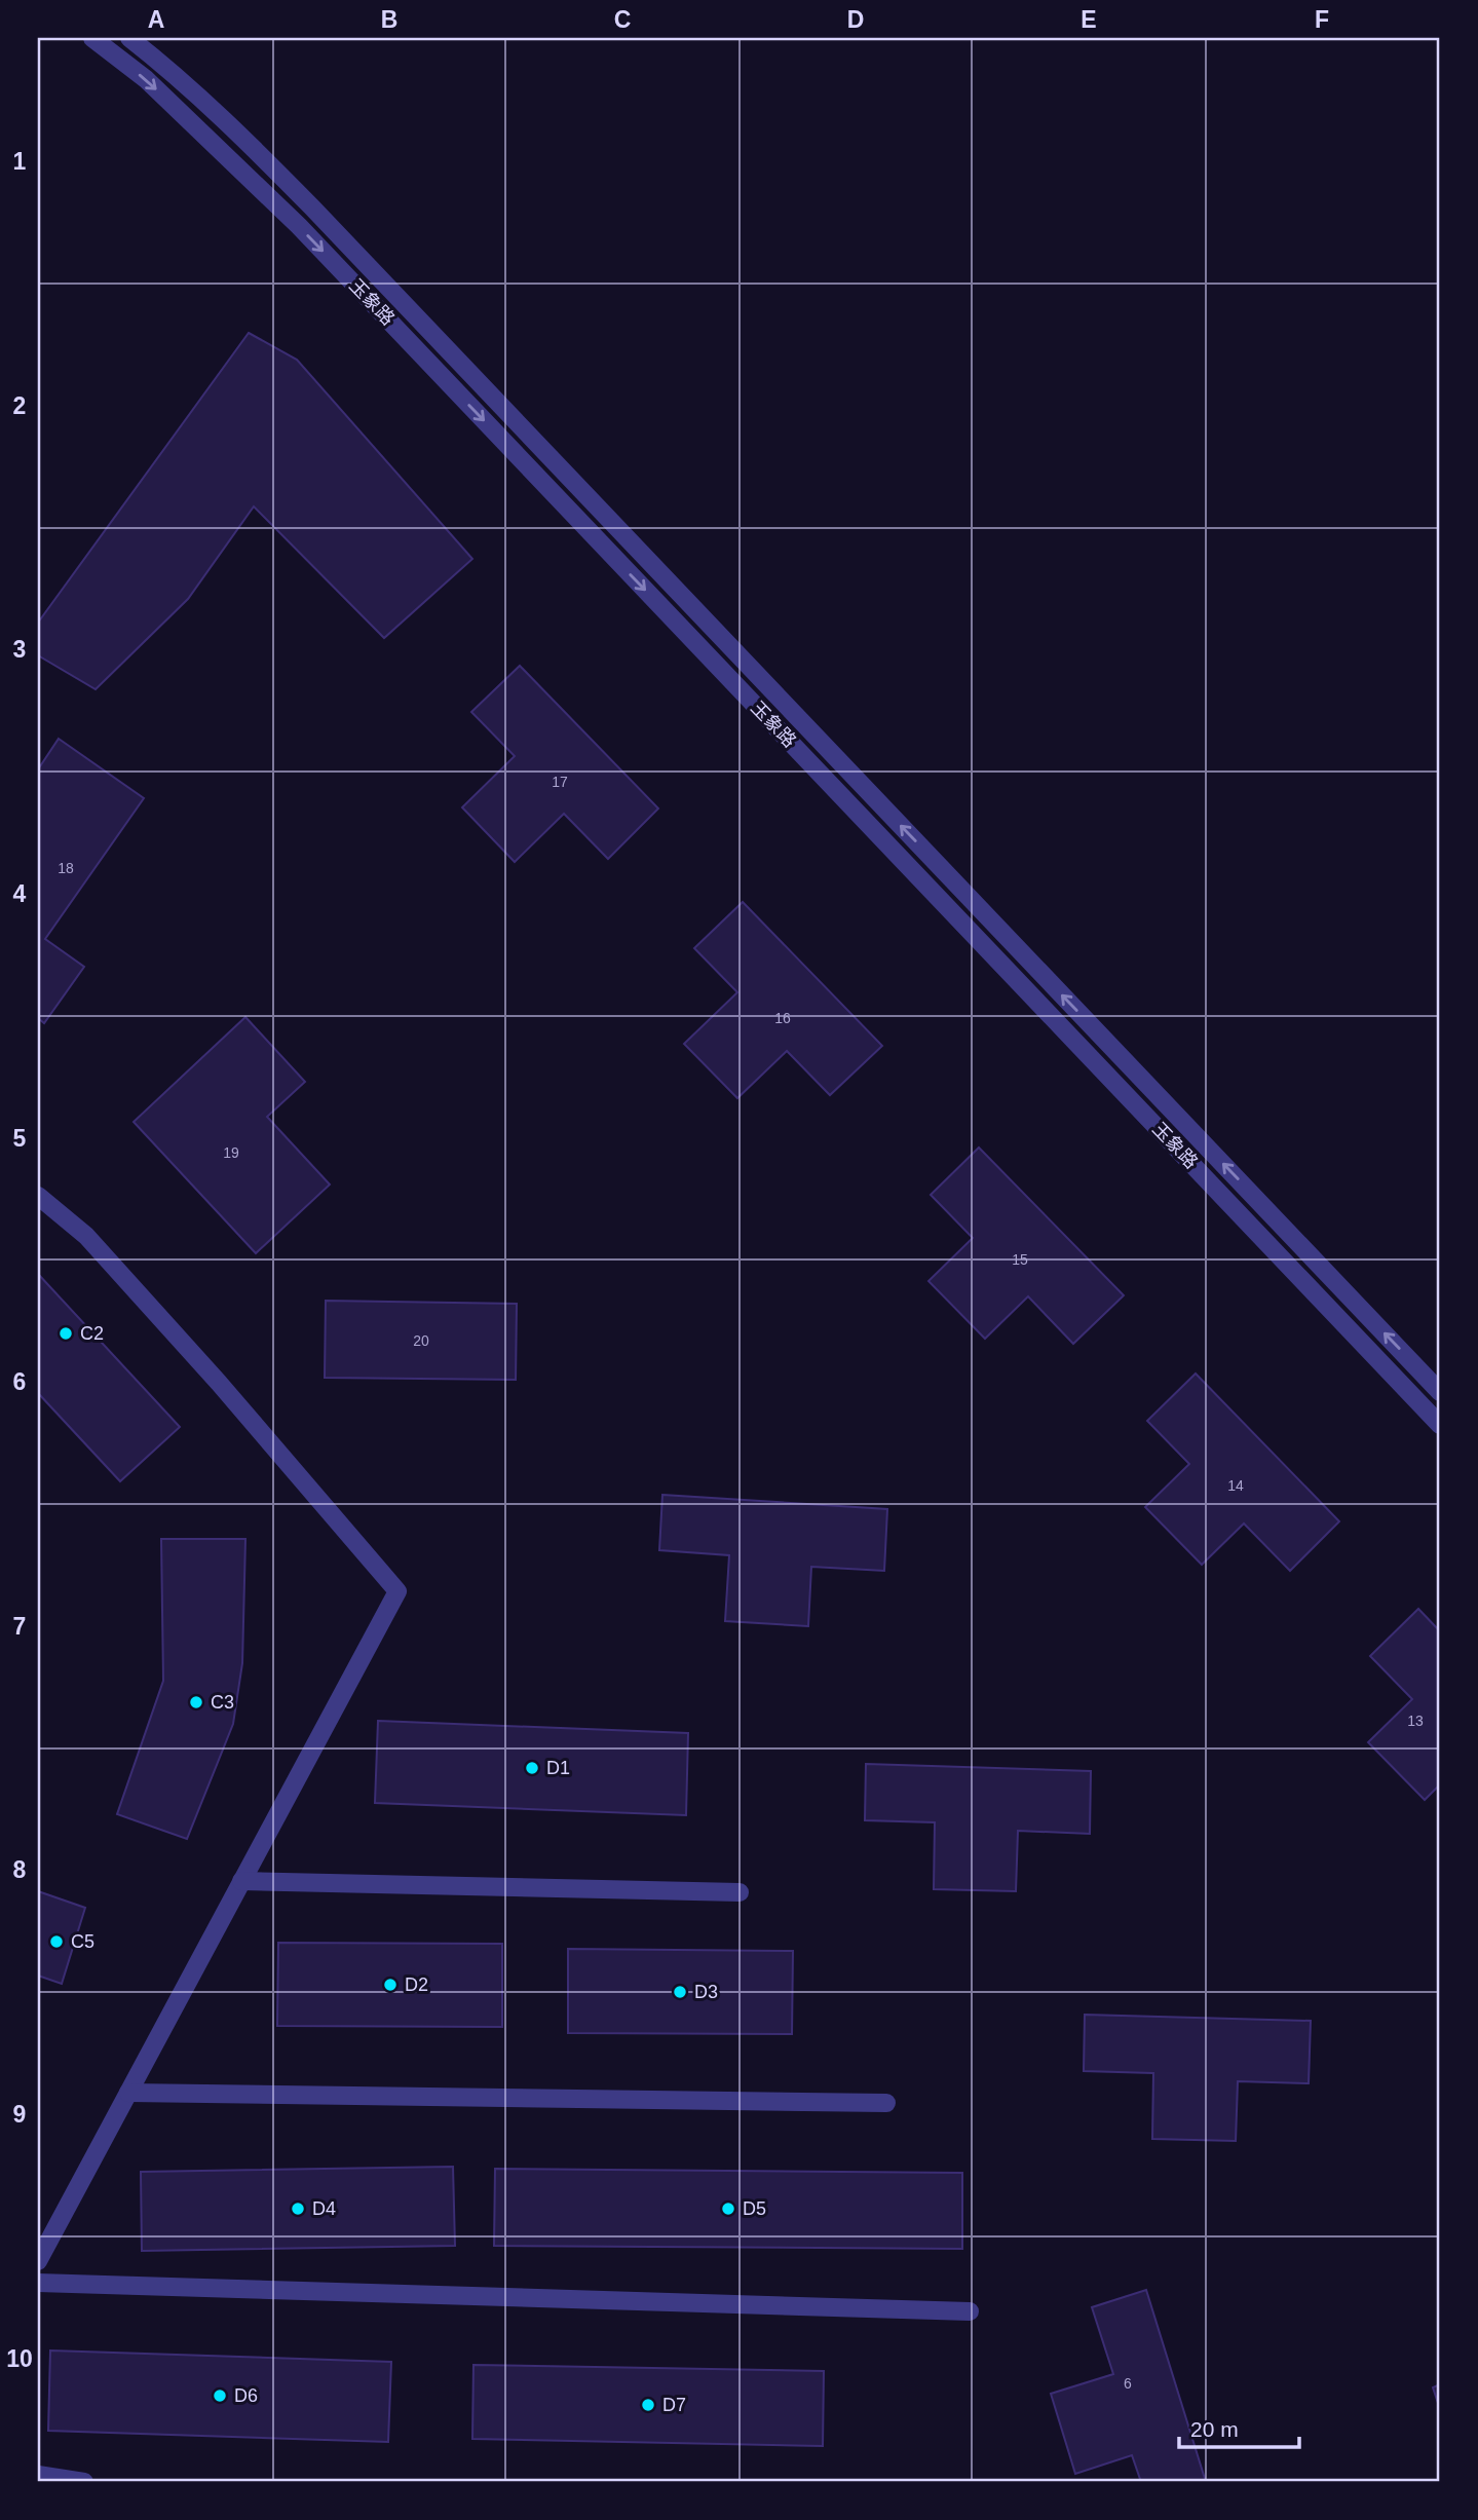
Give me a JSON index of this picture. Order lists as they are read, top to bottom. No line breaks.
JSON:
{"streets":{"street":["玉象路"]},"places":["C2","C3","D1","C5","D2","D3","D4","D5","D6","D7"],"house_numbers":["17","18","16","19","15","20","14","13","6"],"scale_bar":"20 m","grid":{"columns":["A","B","C","D","E","F"],"rows":["1","2","3","4","5","6","7","8","9","10"]}}
